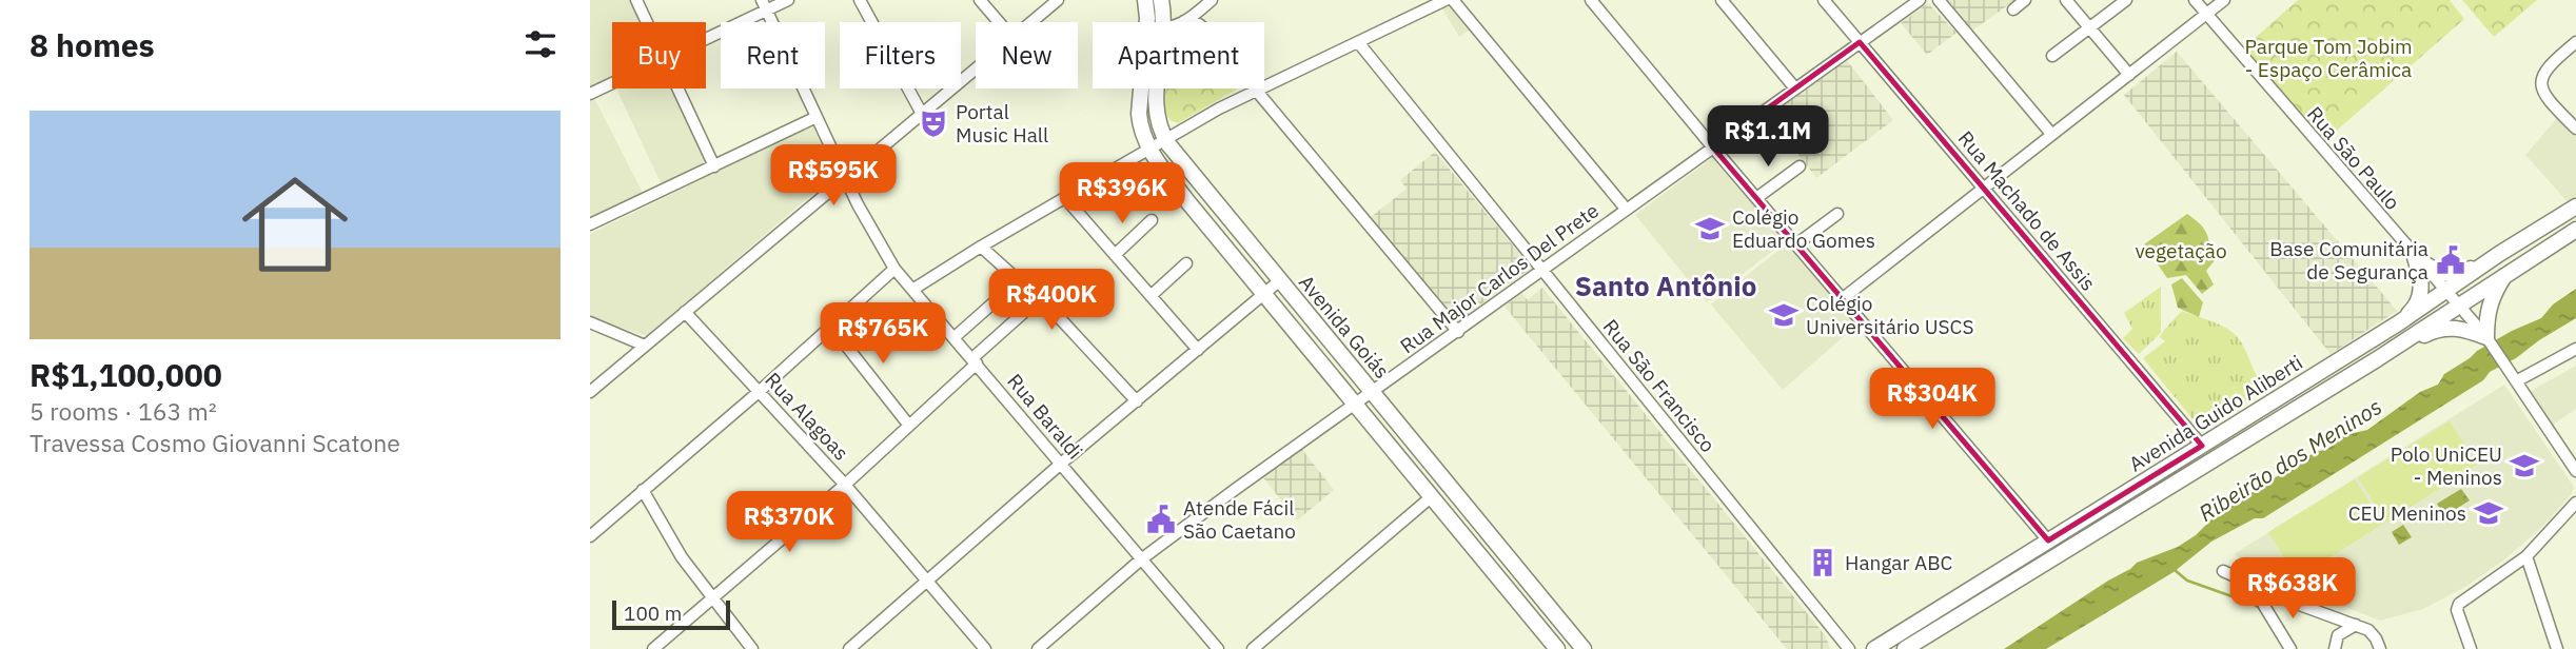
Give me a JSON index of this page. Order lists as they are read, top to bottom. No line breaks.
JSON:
{"streets":{"main road":["Avenida Goiás","Avenida Guido Aliberti"],"street":["Rua São Paulo","Rua Machado de Assis","Rua Major Carlos Del Prete","Rua São Francisco","Rua Alagoas","Rua Baraldi"]},"crossings":[["Rua São Paulo","Avenida Guido Aliberti"],["Rua Machado de Assis","Rua Major Carlos Del Prete"],["Rua Machado de Assis","Avenida Guido Aliberti"],["Rua Major Carlos Del Prete","Avenida Goiás"],["Rua Major Carlos Del Prete","Rua São Francisco"],["Rua Major Carlos Del Prete","Rua Baraldi"]],"districts":["Santo Antônio"],"water":["Ribeirão dos Meninos"],"parks":["Parque Tom Jobim - Espaço Cerâmica","vegetação"],"places":{"theatre":["Portal Music Hall"],"school or university":["Colégio Eduardo Gomes","Colégio Universitário USCS","Polo UniCEU - Meninos","CEU Meninos"],"public building":["Base Comunitária de Segurança","Atende Fácil São Caetano"],"building":["Hangar ABC"]},"scale_bar":"100 m","page":{"heading":"8 homes","chip":["Buy","Rent","Filters","New","Apartment"],"list":[{"name":"R$1,100,000","note":"5 rooms · 163 m² · Travessa Cosmo Giovanni Scatone"}],"price":["R$1.1M","R$595K","R$396K","R$400K","R$765K","R$304K","R$370K","R$638K"],"scale":"100 m"}}
